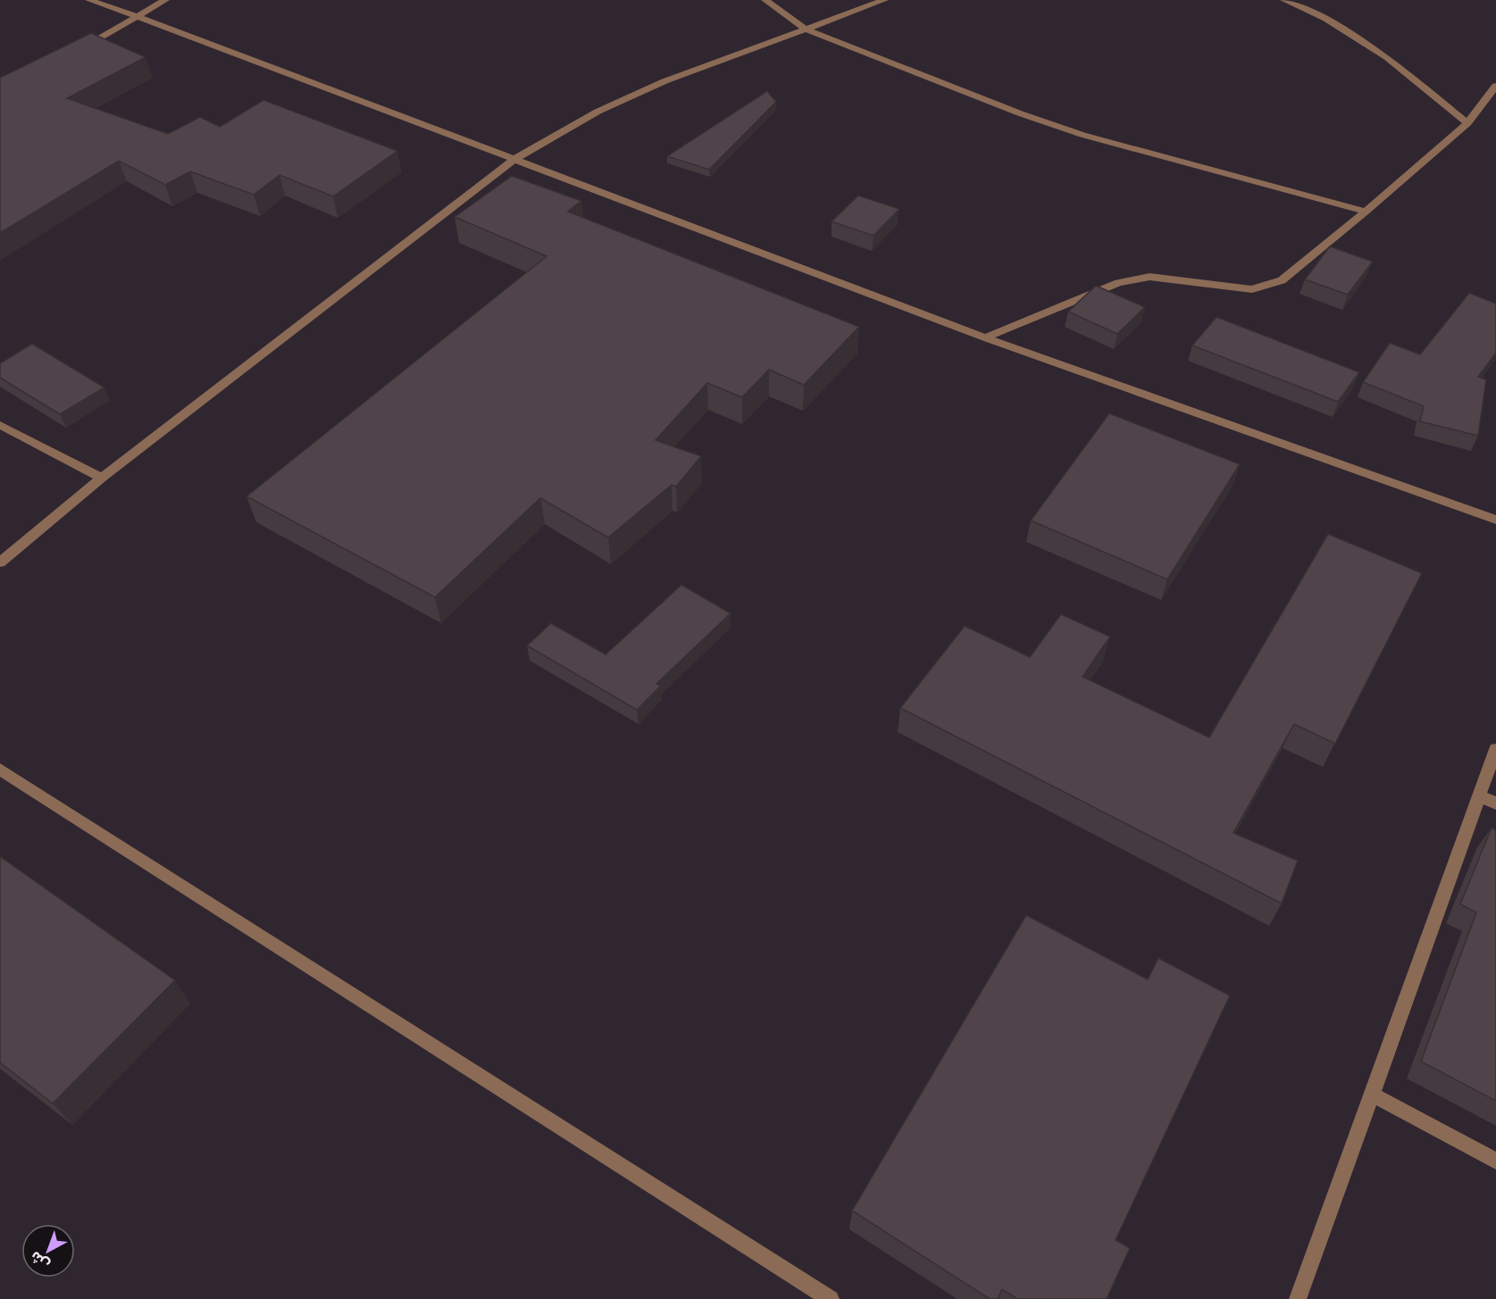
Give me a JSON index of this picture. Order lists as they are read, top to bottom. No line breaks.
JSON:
{"north":"bottom left"}
